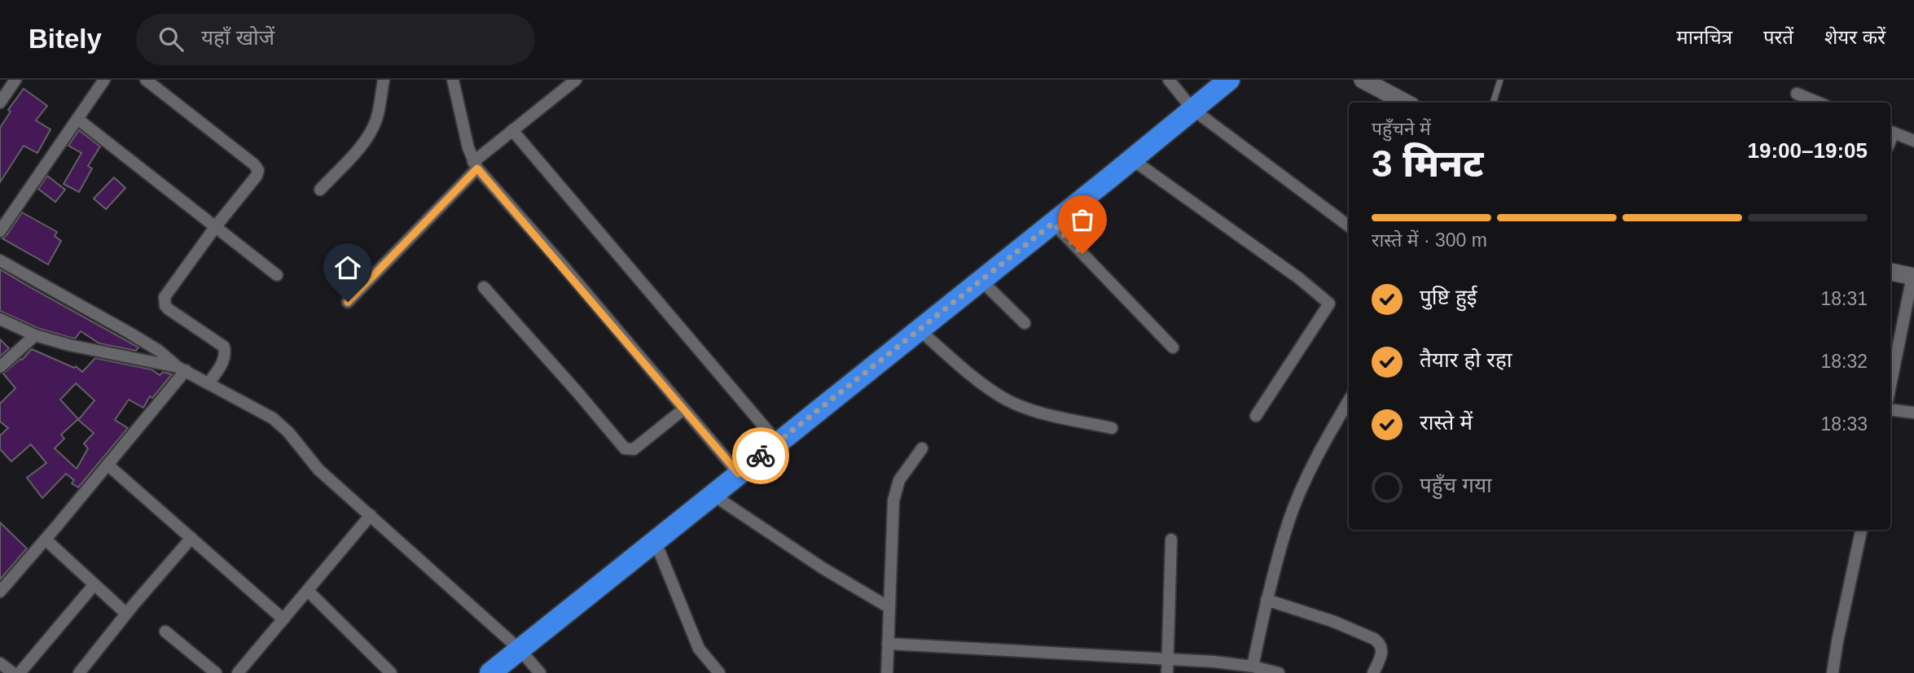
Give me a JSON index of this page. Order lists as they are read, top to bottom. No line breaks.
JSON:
{"page":{"header":"Bitely","search":"यहाँ खोजें","nav":["मानचित्र","परतें","शेयर करें"],"heading":["3 मिनट","पहुँचने में","19:00–19:05"],"bar":"रास्ते में · 300 m","list":[["पुष्टि हुई","18:31"],["तैयार हो रहा","18:32"],["रास्ते में","18:33"],"पहुँच गया"]}}
